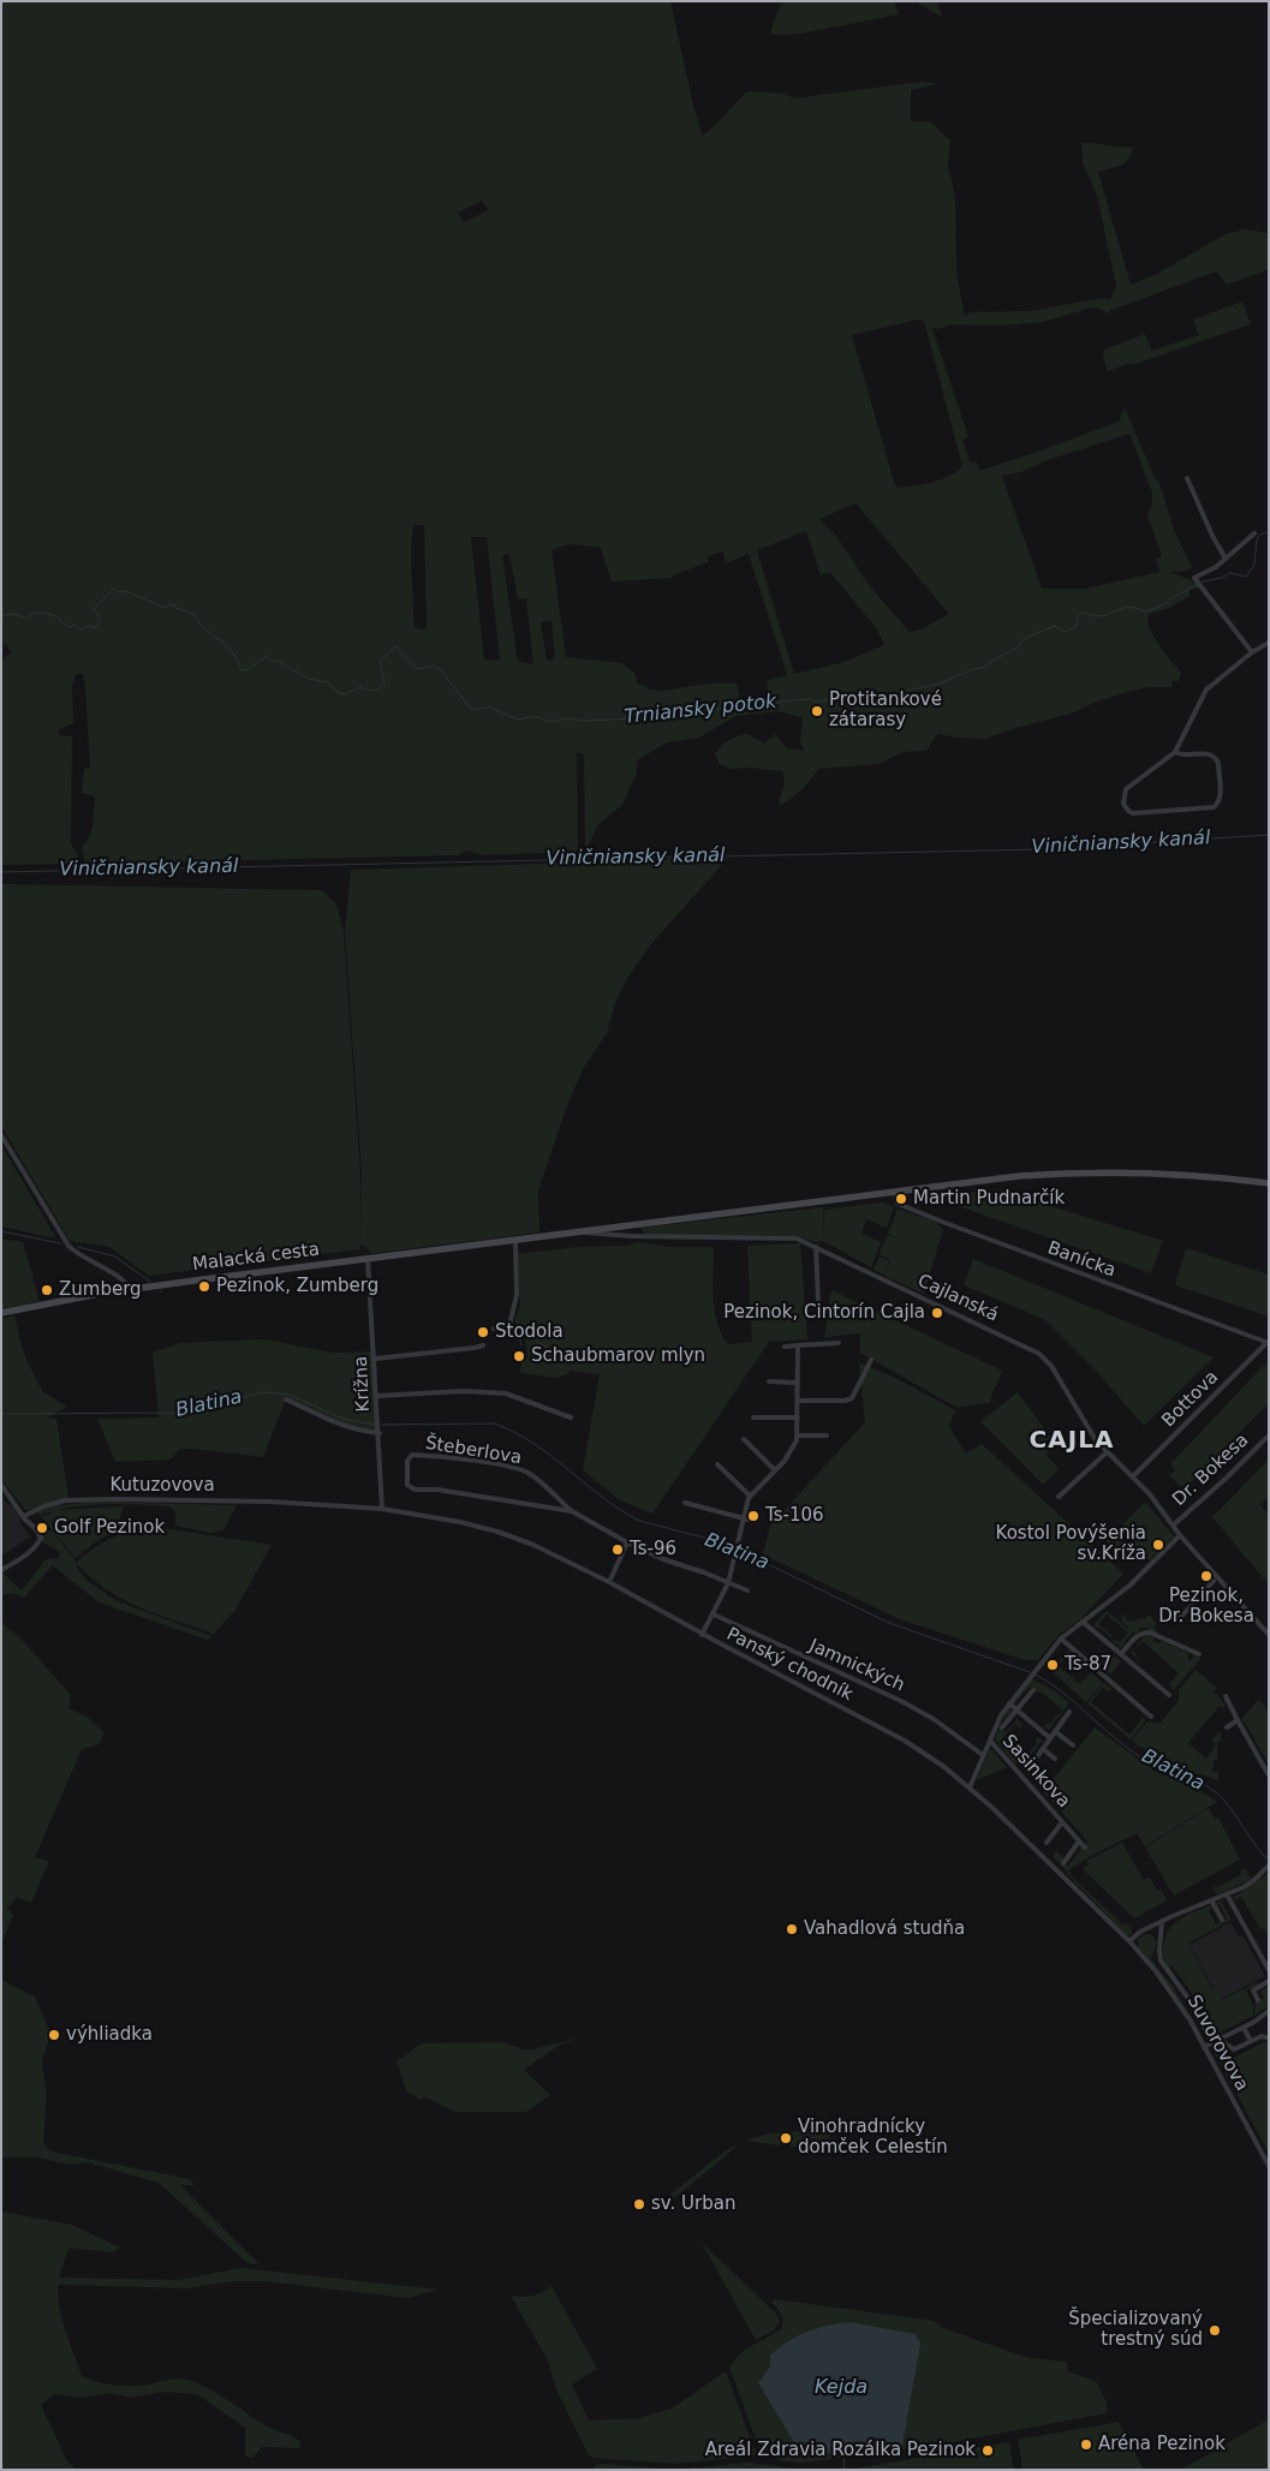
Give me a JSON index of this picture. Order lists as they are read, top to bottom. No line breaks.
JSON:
{"streets":{"main road":["Malacká cesta"],"street":["Banícka","Cajlanská","Krížna","Bottova","Šteberlova","Dr. Bokesa","Kutuzovova","Panský chodník","Jamnických","Sasinkova","Suvorovova"]},"crossings":[["Malacká cesta","Krížna"],["Banícka","Bottova"],["Cajlanská","Bottova"],["Cajlanská","Dr. Bokesa"],["Krížna","Kutuzovova"],["Krížna","Panský chodník"],["Kutuzovova","Panský chodník"],["Panský chodník","Suvorovova"]],"districts":["CAJLA"],"water":["Trniansky potok","Viničniansky kanál","Blatina","Kejda"],"places":["Protitankové zátarasy","Martin Pudnarčík","Pezinok, Zumberg","Zumberg","Pezinok, Cintorín Cajla","Stodola","Schaubmarov mlyn","Ts-106","Golf Pezinok","Kostol Povýšenia sv.Kríža","Ts-96","Pezinok, Dr. Bokesa","Ts-87","Vahadlová studňa","výhliadka","Vinohradnícky domček Celestín","sv. Urban","Špecializovaný trestný súd","Aréna Pezinok","Areál Zdravia Rozálka Pezinok"]}
